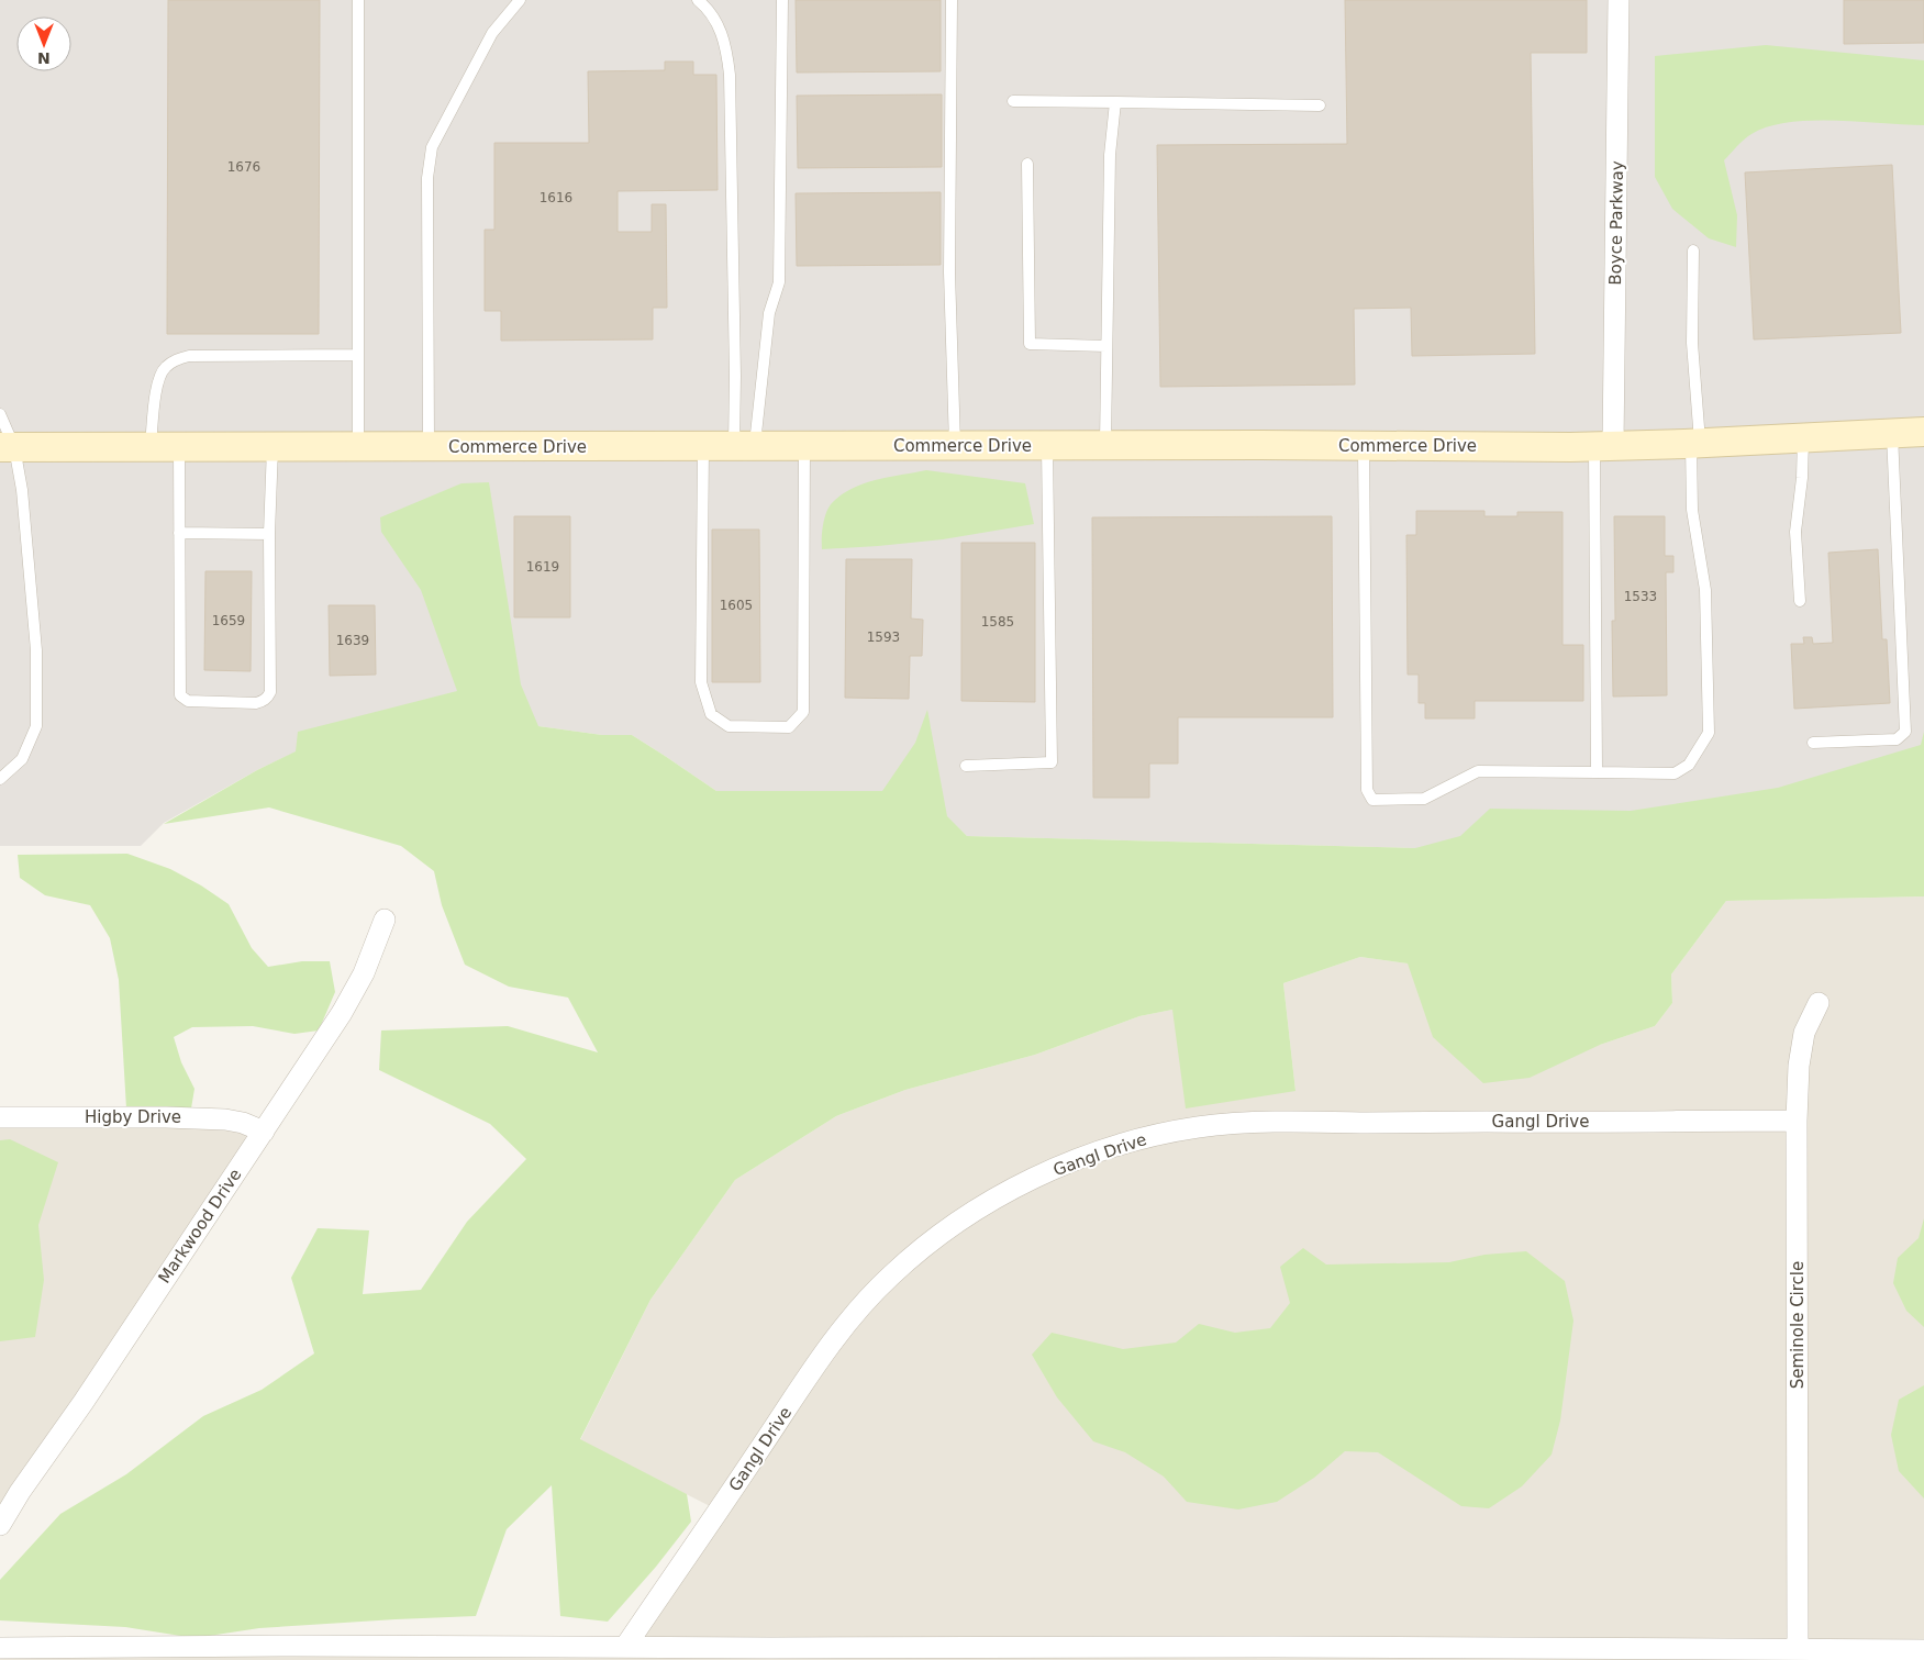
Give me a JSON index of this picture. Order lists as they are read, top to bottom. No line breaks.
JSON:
{"streets":{"street":["Boyce Parkway","Commerce Drive","Higby Drive","Gangl Drive","Markwood Drive","Seminole Circle"]},"crossings":[["Boyce Parkway","Commerce Drive"],["Higby Drive","Markwood Drive"],["Gangl Drive","Seminole Circle"]],"house_numbers":["1676","1616","1619","1533","1605","1659","1585","1593","1639"],"north":"bottom"}
